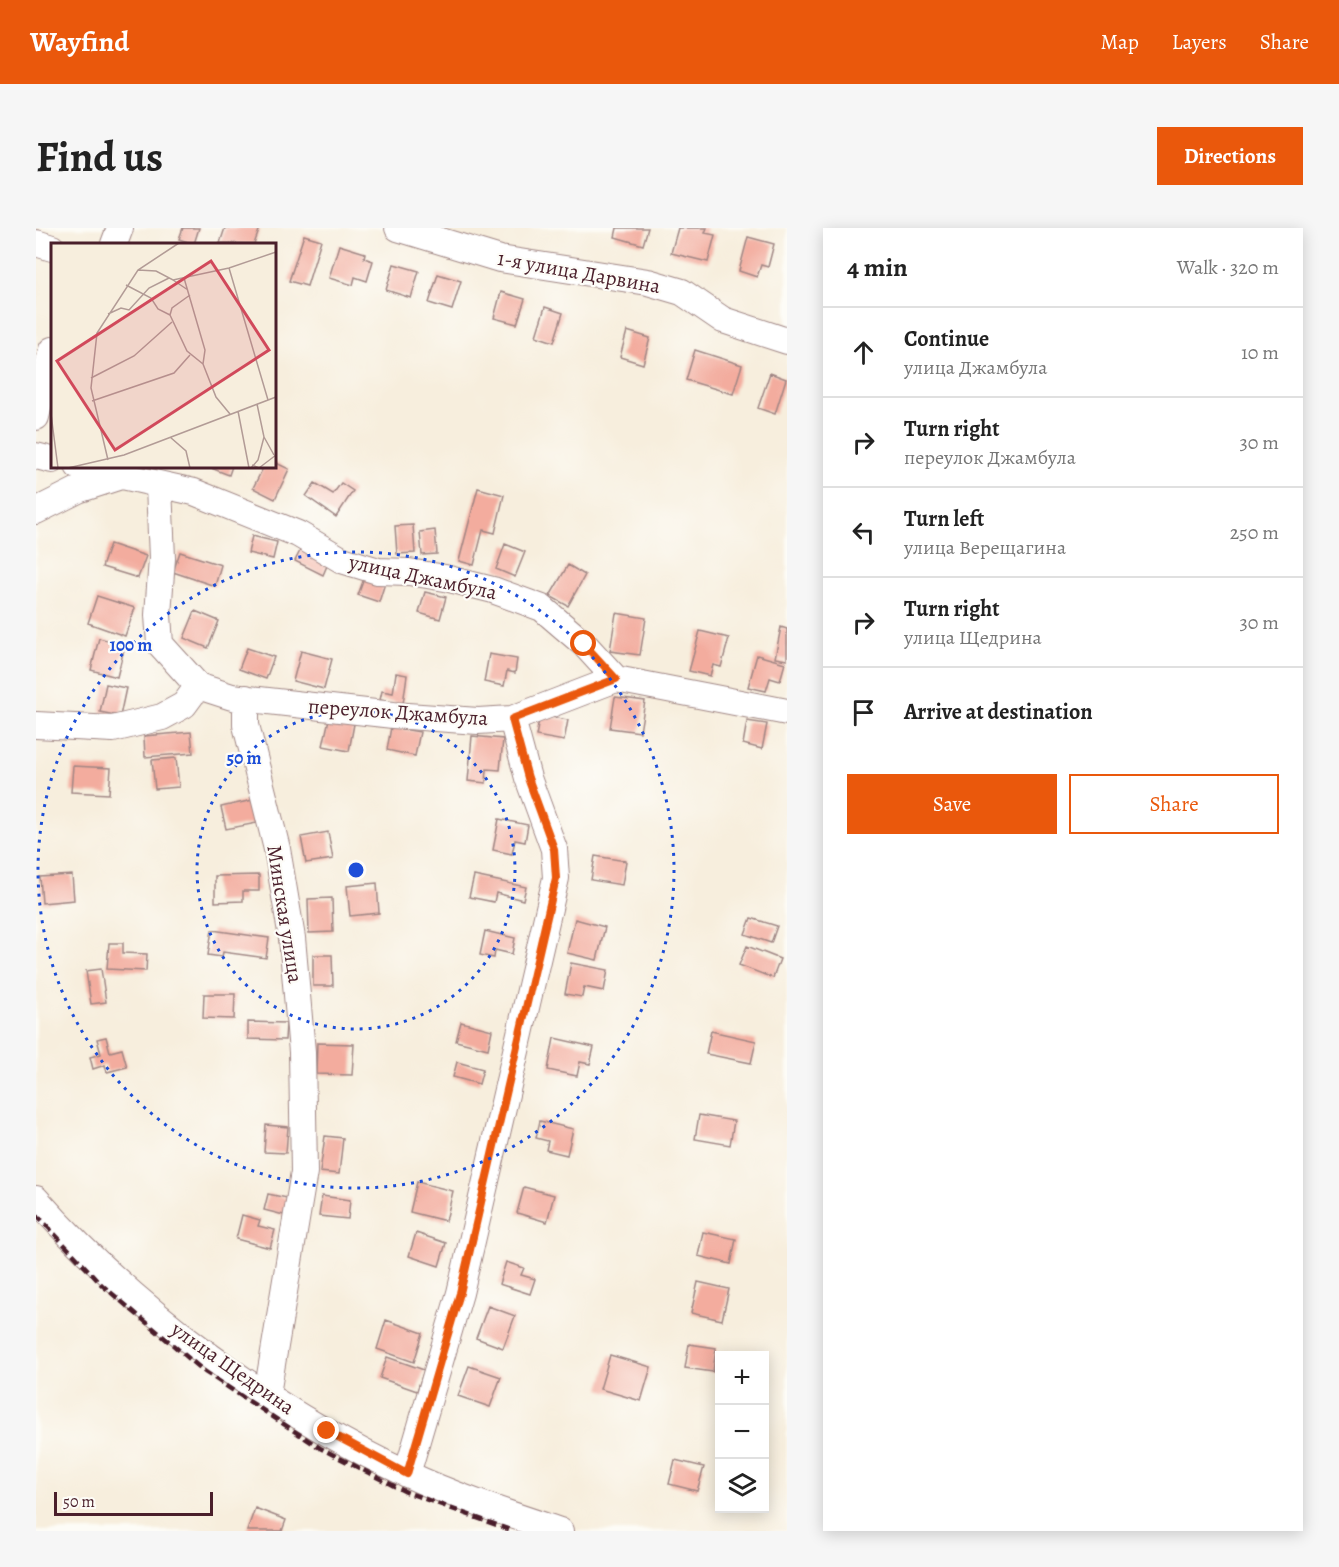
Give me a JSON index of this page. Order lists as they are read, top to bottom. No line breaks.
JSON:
{"streets":{"street":["1-я улица Дарвина","улица Джамбула","переулок Джамбула","Минская улица","улица Щедрина"]},"crossings":[["улица Джамбула","переулок Джамбула"],["переулок Джамбула","Минская улица"],["Минская улица","улица Щедрина"]],"scale_bar":"50 m","page":{"header":"Wayfind","nav":["Map","Layers","Share"],"buttons":["Directions",["Save","Share"]],"title":"Find us","heading":["4 min","Walk · 320 m"],"list":[["Continue","улица Джамбула","10 m"],["Turn right","переулок Джамбула","30 m"],["Turn left","улица Верещагина","250 m"],["Turn right","улица Щедрина","30 m"],"Arrive at destination"],"map_buttons":["+","−"],"scale":"50 m"},"rings":["100 m","50 m"]}
